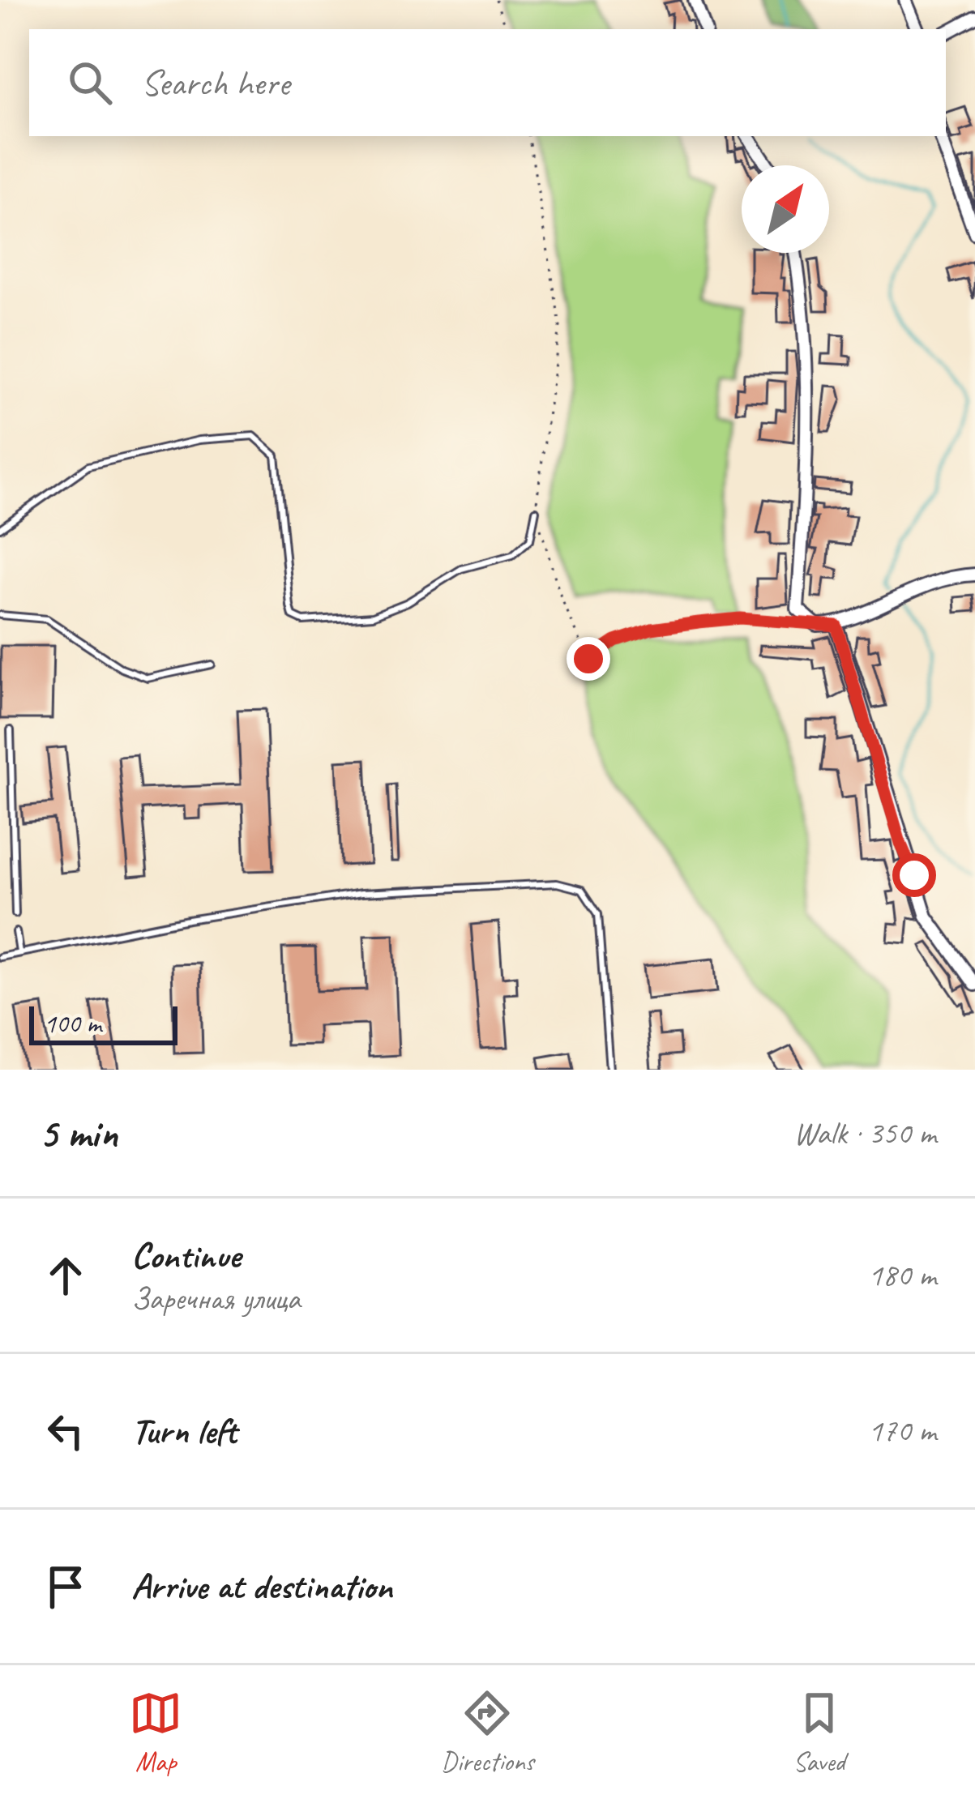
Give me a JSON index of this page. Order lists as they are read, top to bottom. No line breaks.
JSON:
{"scale_bar":"100 m","north":"top right","page":{"search":"Search here","scale":"100 m","heading":["5 min","Walk · 350 m"],"list":[["Continue","Заречная улица","180 m"],["Turn left","170 m"],"Arrive at destination"],"nav":["Map","Directions","Saved"]}}
